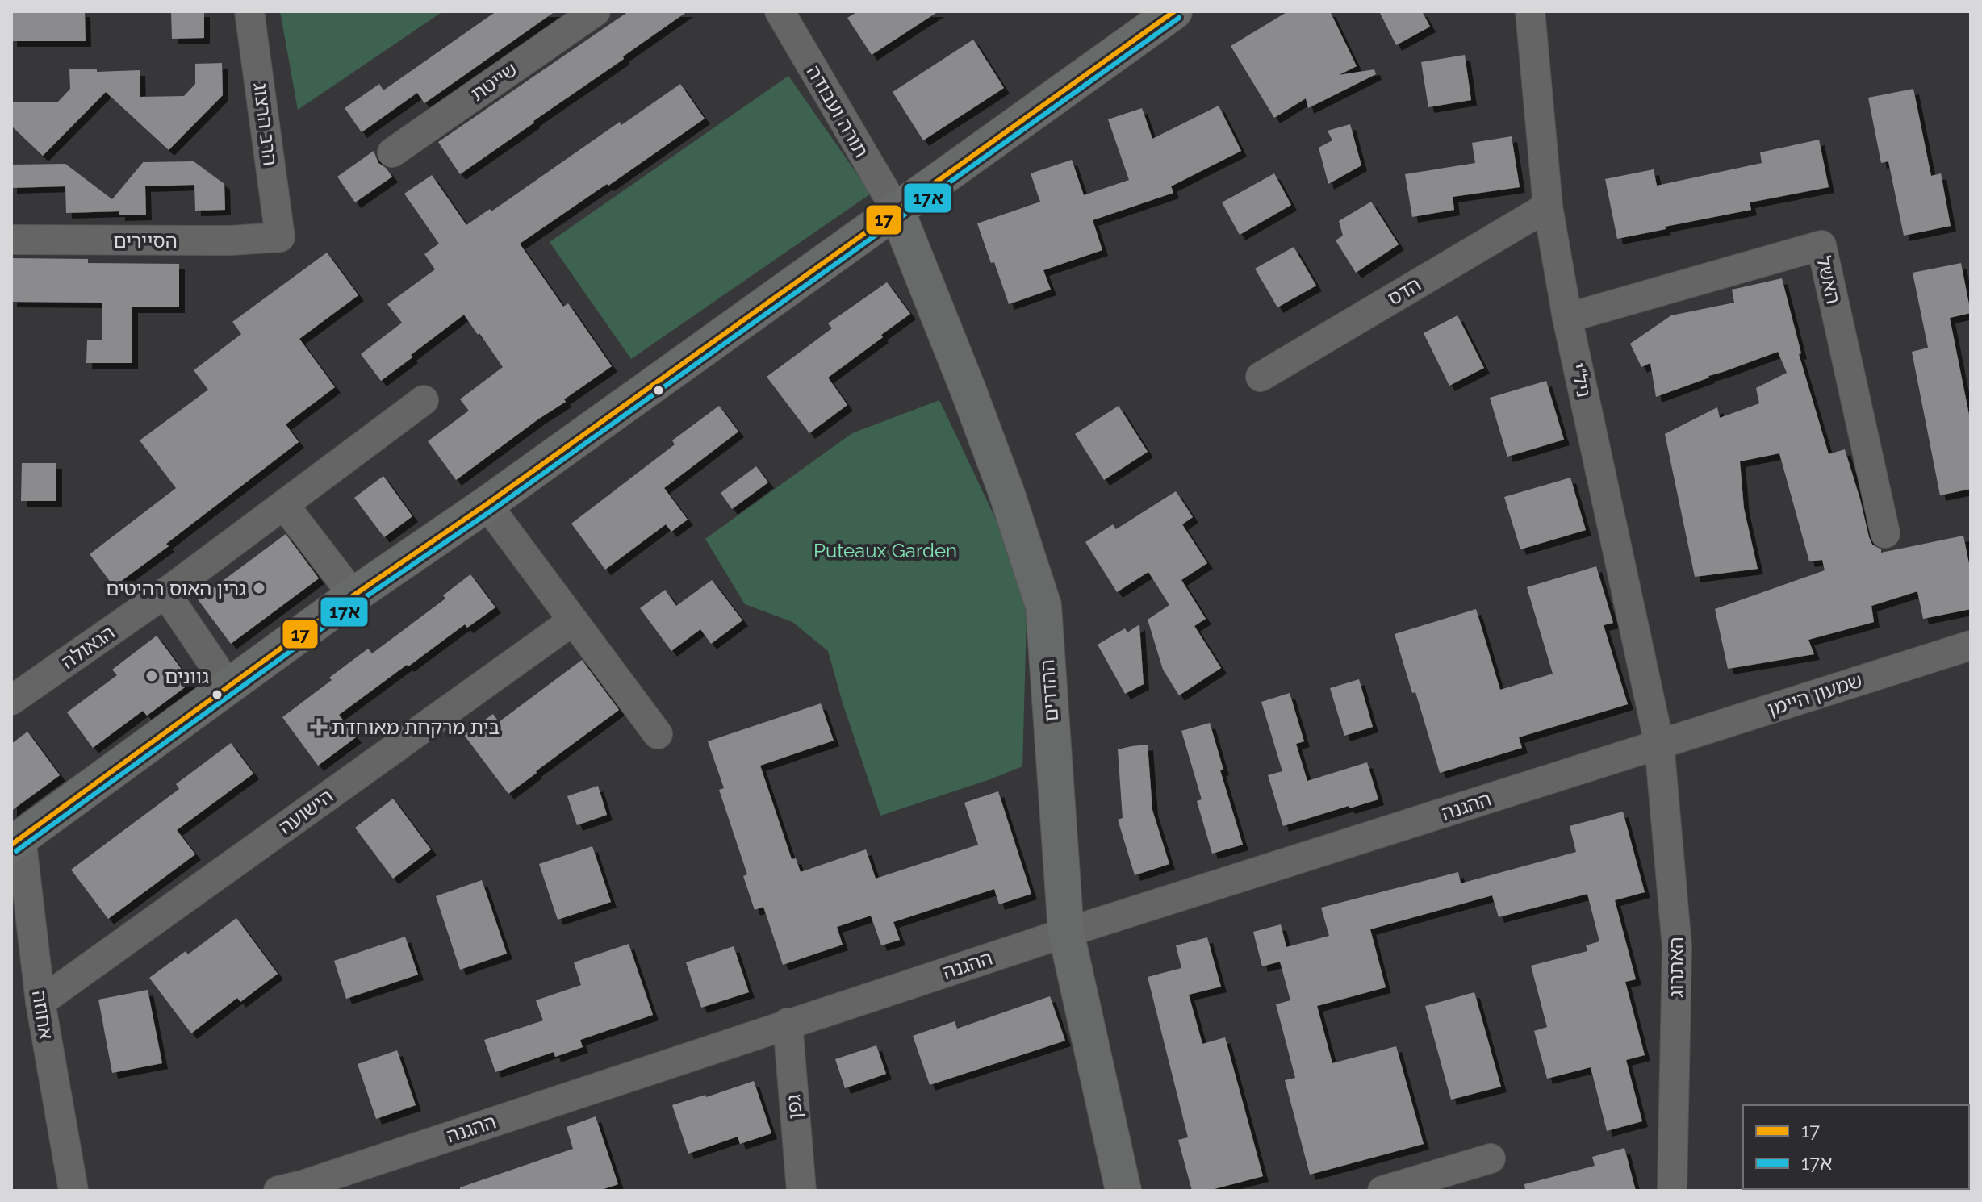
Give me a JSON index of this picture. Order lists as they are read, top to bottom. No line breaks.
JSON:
{"streets":{"street":["שייטת","תורה ועבודה","הרב הרצוג","הסיירים","האשל","הדס","ניל\"י","הגאולה","ההדרים","שמעון היימן","ההגנה","הישועה","האתרוג","אחוזה","גפן"]},"crossings":[["תורה ועבודה","ההדרים"],["הרב הרצוג","הסיירים"],["האשל","ניל\"י"],["הדס","ניל\"י"],["ניל\"י","שמעון היימן"],["ניל\"י","ההגנה"],["ניל\"י","האתרוג"],["ההדרים","ההגנה"],["שמעון היימן","ההגנה"],["שמעון היימן","האתרוג"],["ההגנה","האתרוג"],["ההגנה","גפן"],["הישועה","אחוזה"]],"parks":["Puteaux Garden"],"places":{"other":["גרין האוס רהיטים","גוונים"],"health":["בית מרקחת מאוחדת"]},"lines":["transit line 17","transit line 17א"],"legend":["17","17א"]}
